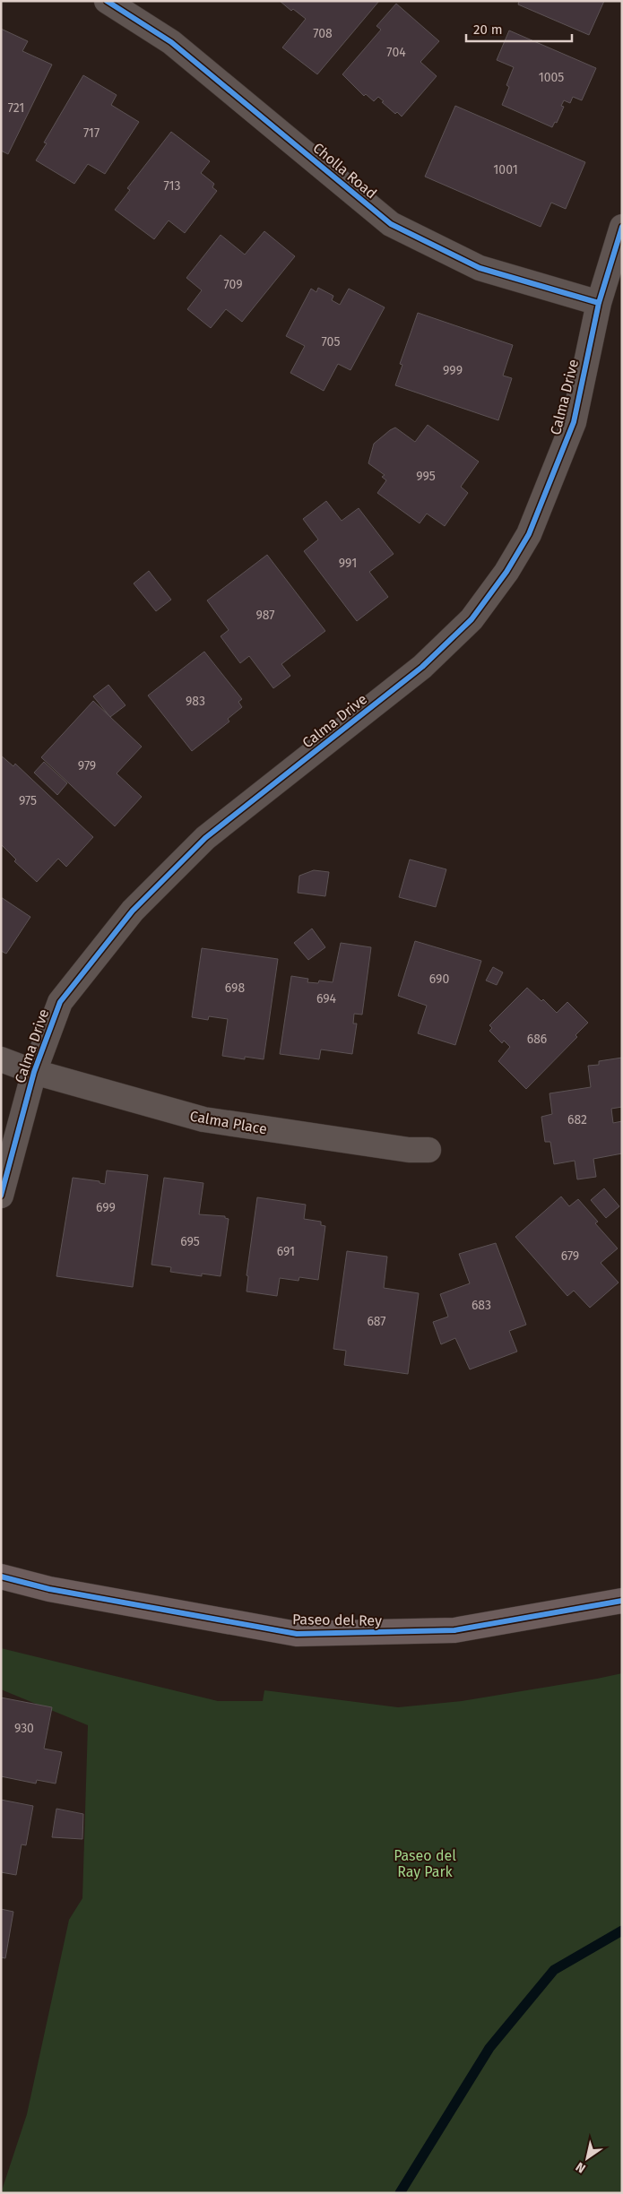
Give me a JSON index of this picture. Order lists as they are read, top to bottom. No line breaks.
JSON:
{"streets":{"main road":["Paseo del Rey"],"street":["Cholla Road","Calma Drive","Calma Place"]},"crossings":[["Cholla Road","Calma Drive"],["Calma Drive","Calma Place"]],"parks":["Paseo del Ray Park"],"house_numbers":["708","704","1005","721","717","1001","713","709","705","999","995","991","987","983","979","975","690","698","694","686","682","699","695","691","679","683","687","930"],"scale_bar":"20 m","north":"bottom left"}
